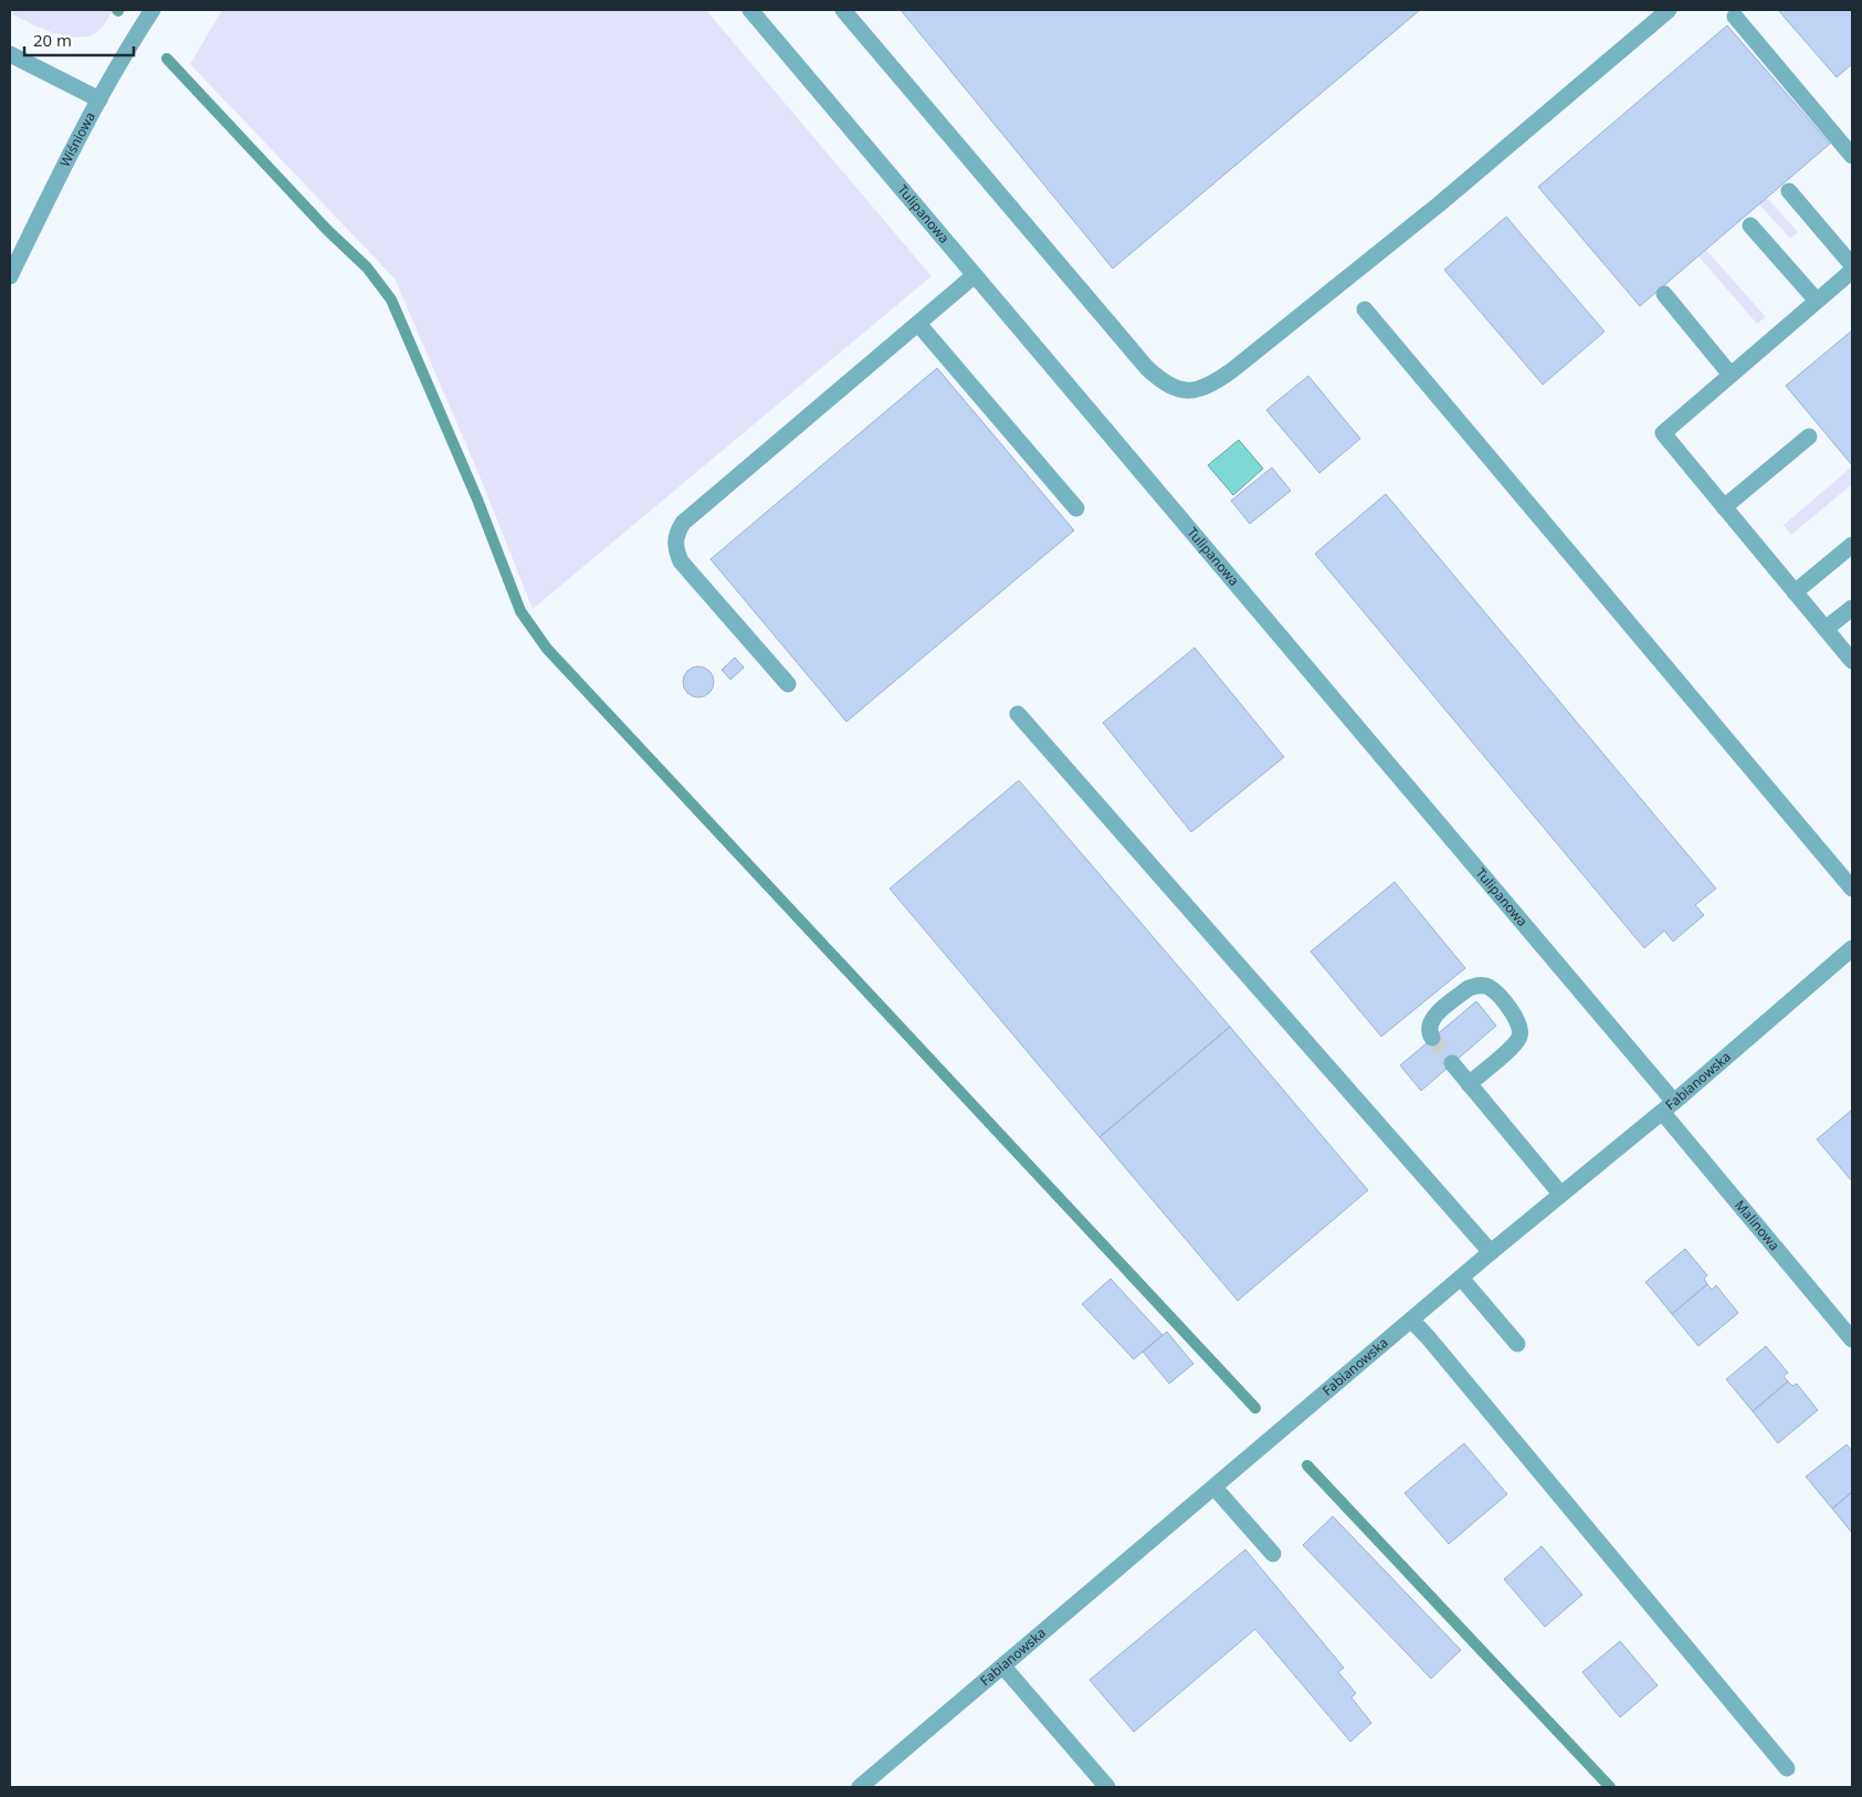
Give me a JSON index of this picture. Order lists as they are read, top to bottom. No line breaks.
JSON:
{"streets":{"street":["Wiśniowa","Tulipanowa","Fabianowska","Malinowa"]},"crossings":[["Tulipanowa","Fabianowska"],["Tulipanowa","Malinowa"],["Fabianowska","Malinowa"]],"scale_bar":"20 m"}
